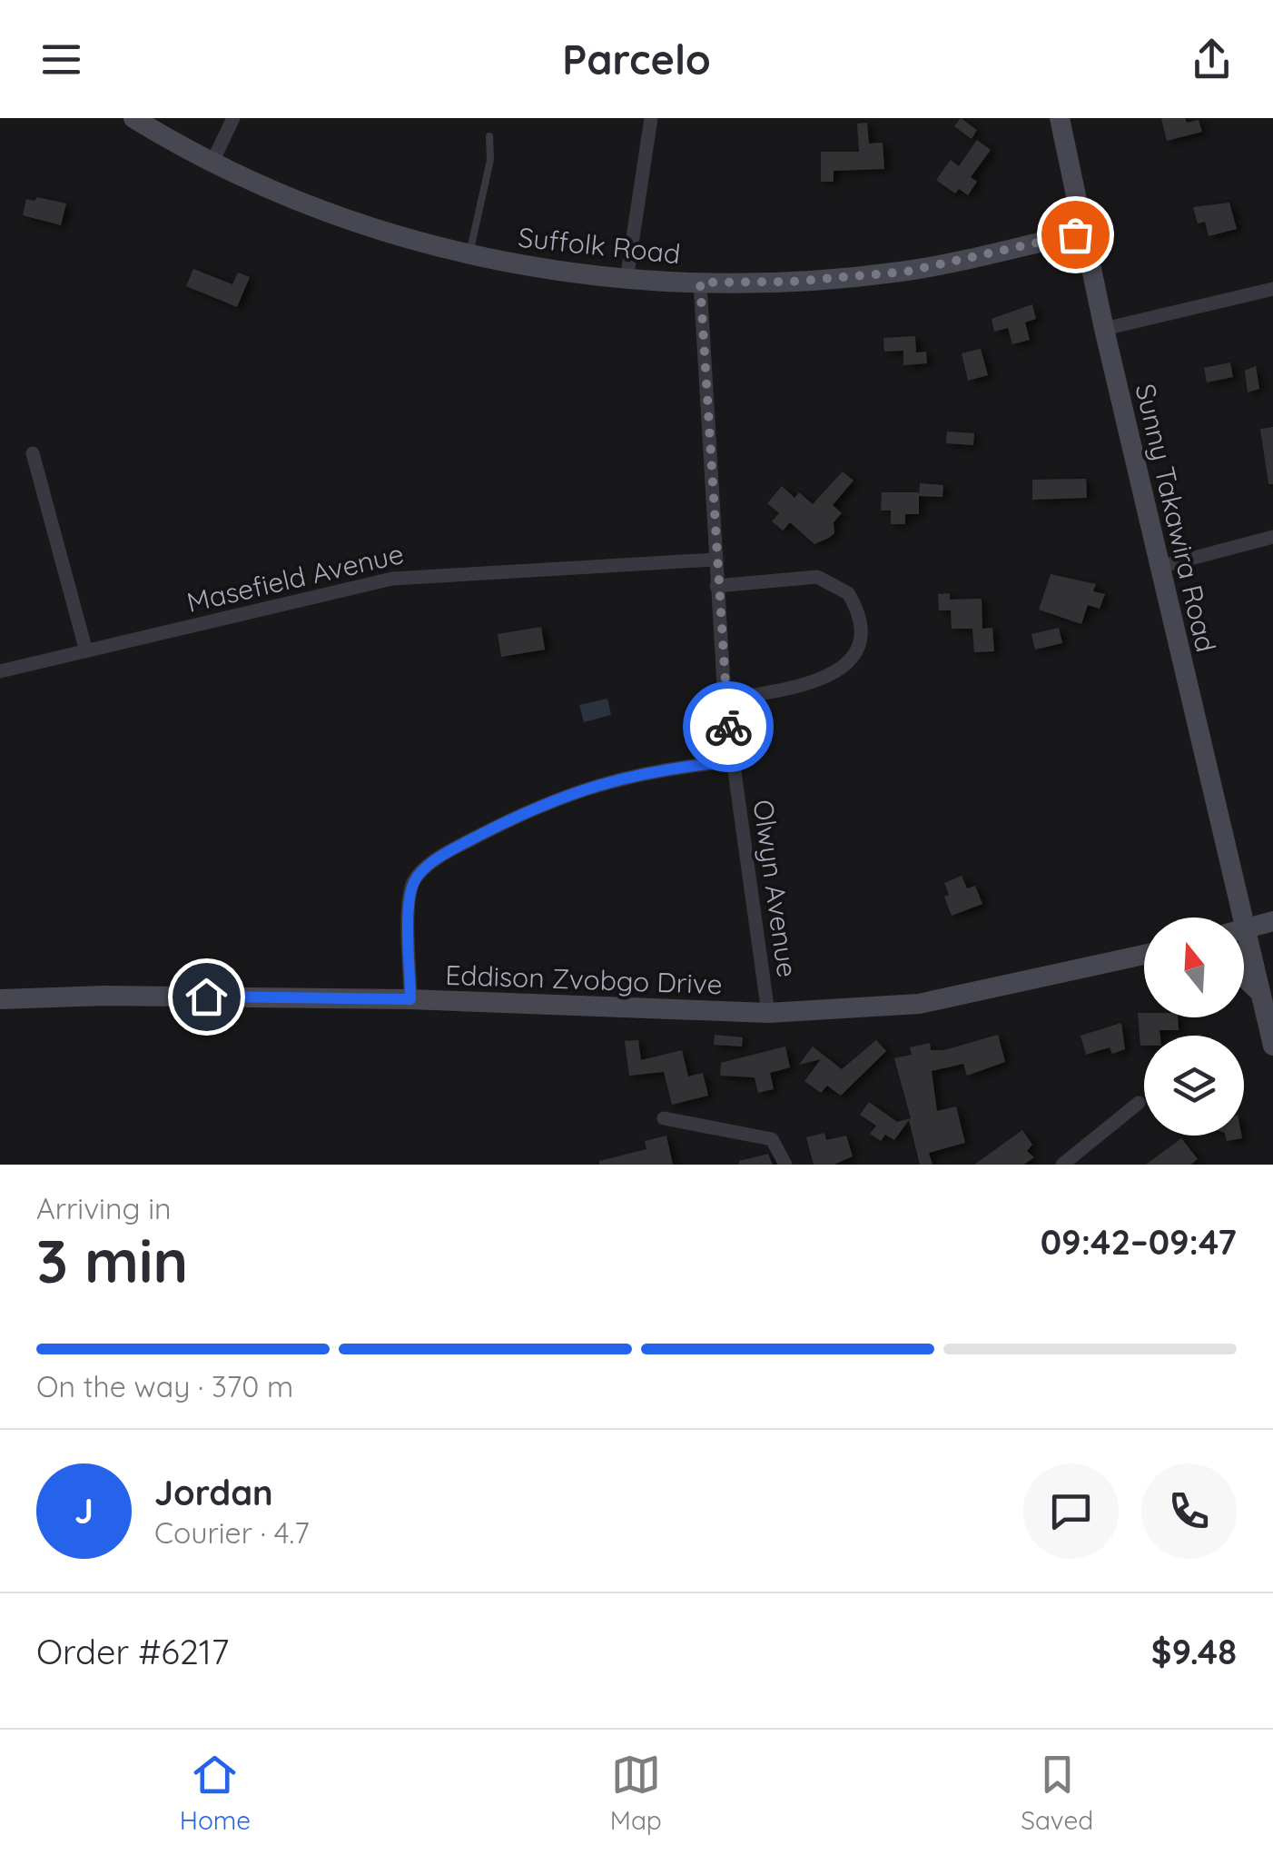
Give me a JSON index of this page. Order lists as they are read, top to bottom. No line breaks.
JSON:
{"streets":{"street":["Suffolk Road","Sunny Takawira Road","Masefield Avenue","Olwyn Avenue","Eddison Zvobgo Drive"]},"crossings":[["Suffolk Road","Sunny Takawira Road"],["Suffolk Road","Olwyn Avenue"],["Masefield Avenue","Olwyn Avenue"],["Olwyn Avenue","Eddison Zvobgo Drive"]],"north":"top","page":{"header":"Parcelo","heading":["3 min","Arriving in","09:42–09:47"],"panel":["Jordan","Courier · 4.7","Order #6217","$9.48"],"bar":"On the way · 370 m","round":"J","tabs":["Home","Map","Saved"]}}
